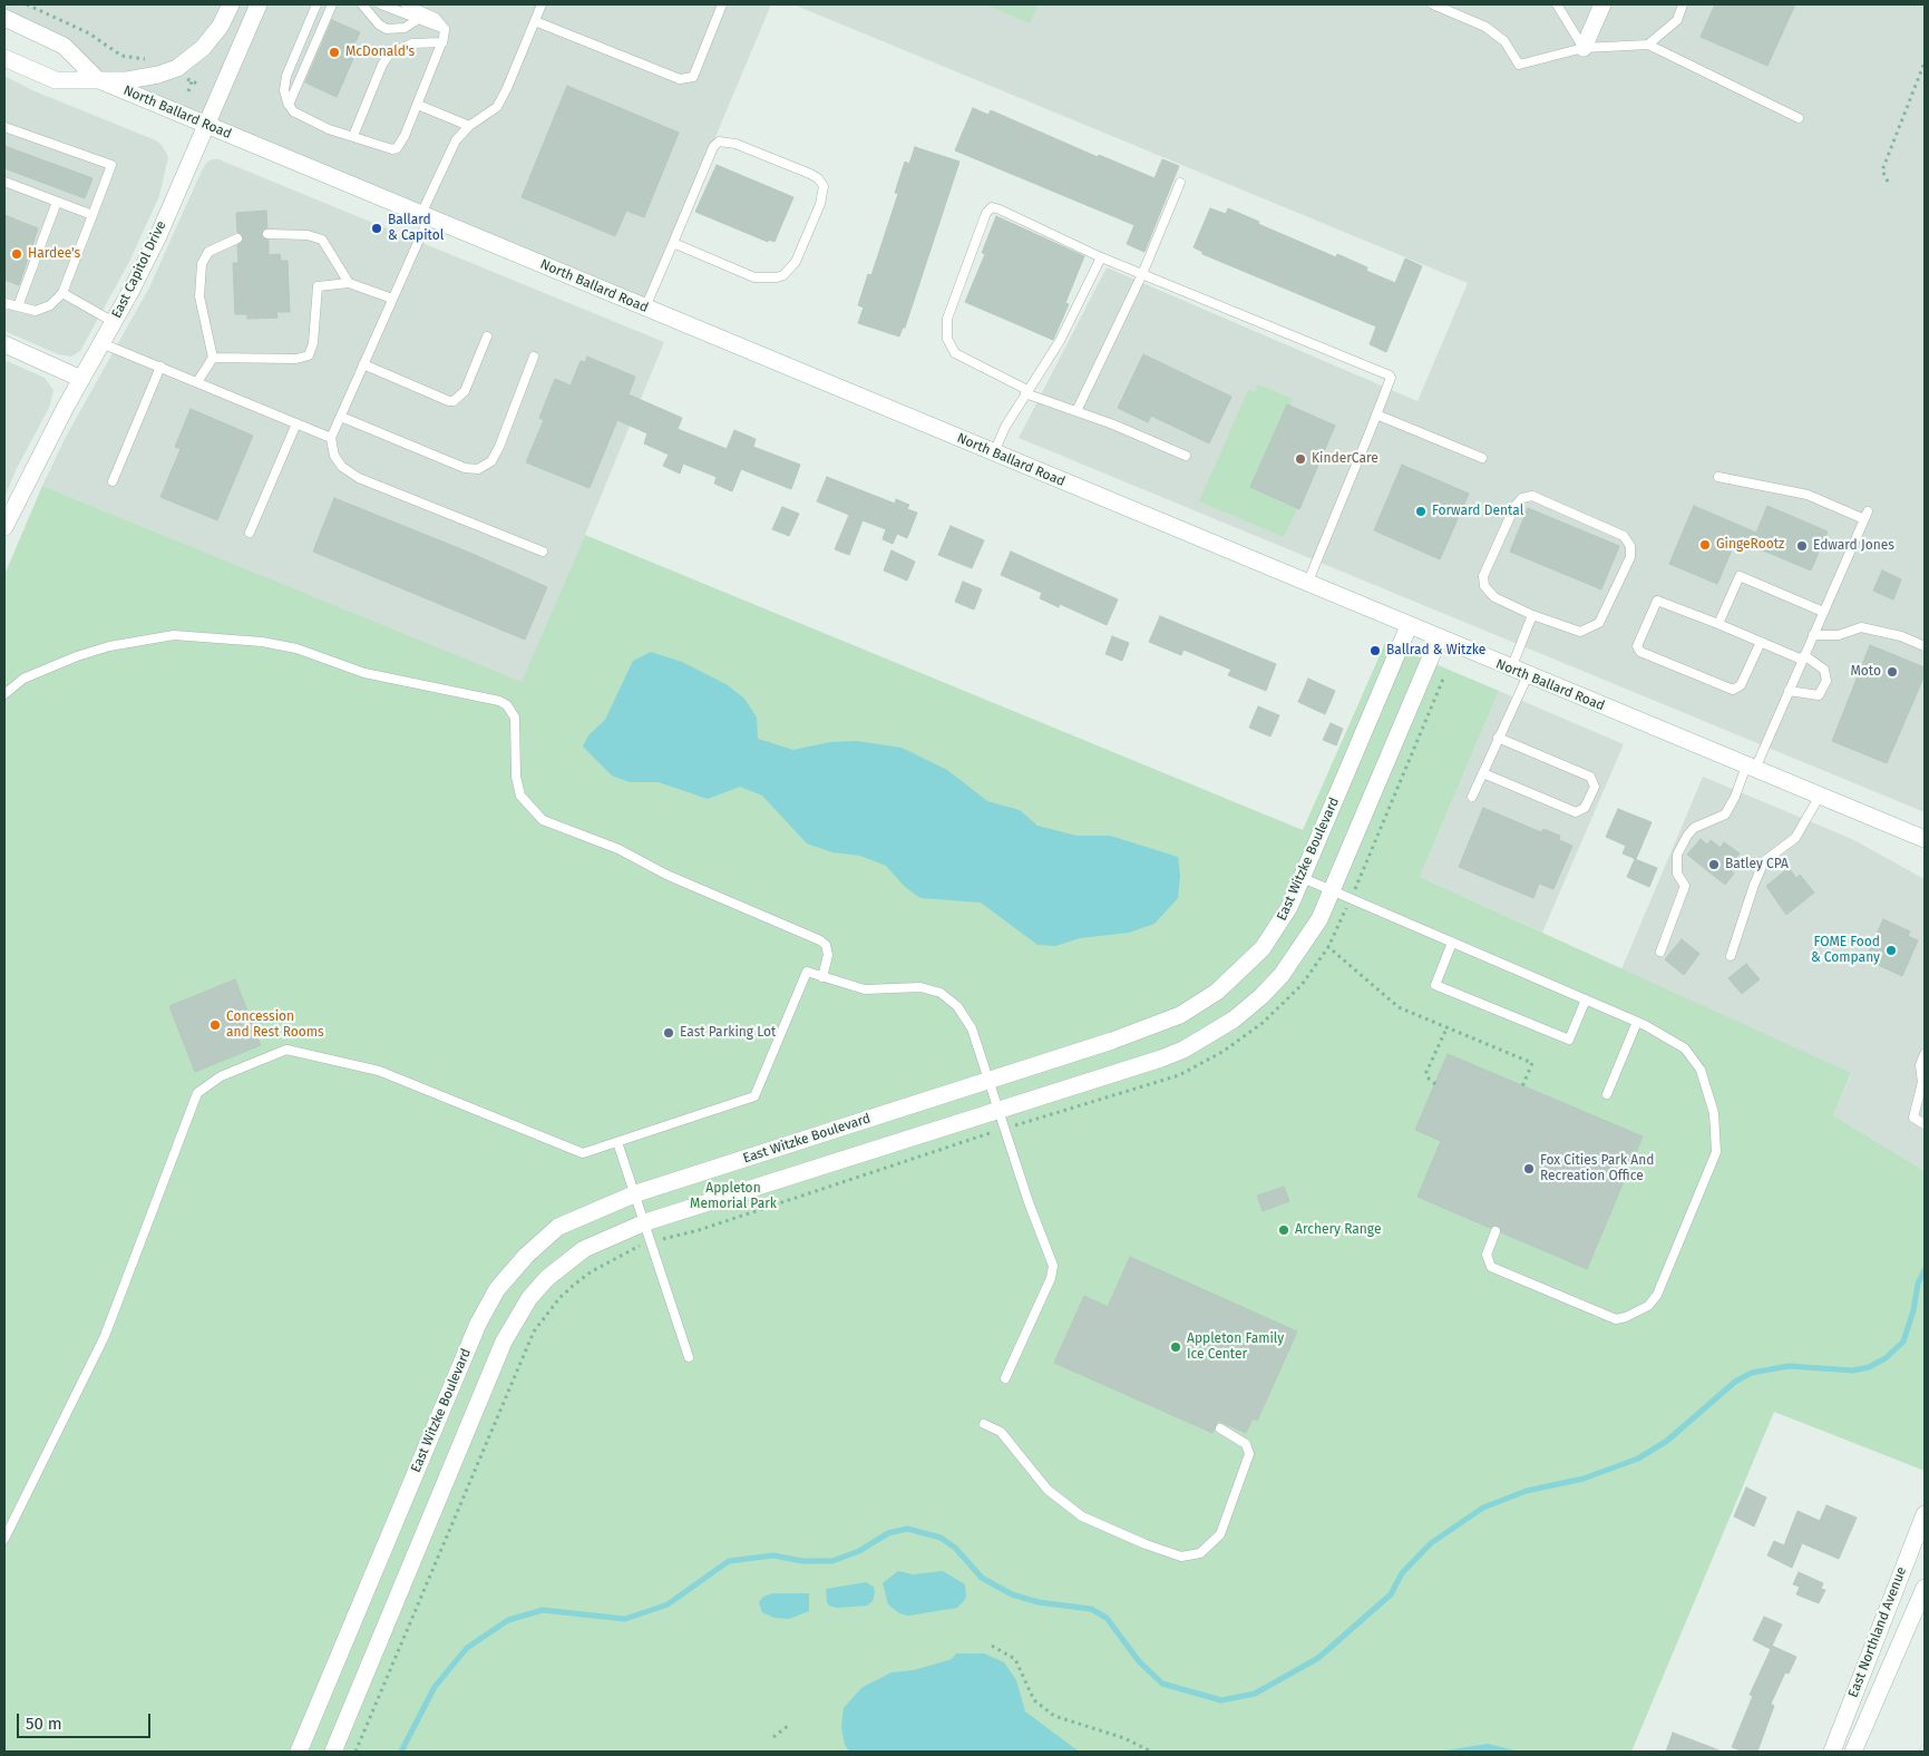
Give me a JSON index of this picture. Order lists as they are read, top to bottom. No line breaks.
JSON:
{"streets":{"street":["North Ballard Road","East Capitol Drive","East Witzke Boulevard","East Northland Avenue"]},"crossings":[["North Ballard Road","East Capitol Drive"],["North Ballard Road","East Witzke Boulevard"]],"parks":["Appleton Memorial Park"],"places":["McDonald's","Ballard & Capitol","Hardee's","KinderCare","Forward Dental","GingeRootz","Edward Jones","Ballrad & Witzke","Moto","Batley CPA","FOME Food & Company","Concession and Rest Rooms","East Parking Lot","Fox Cities Park And Recreation Office","Archery Range","Appleton Family Ice Center"],"scale_bar":"50 m"}
